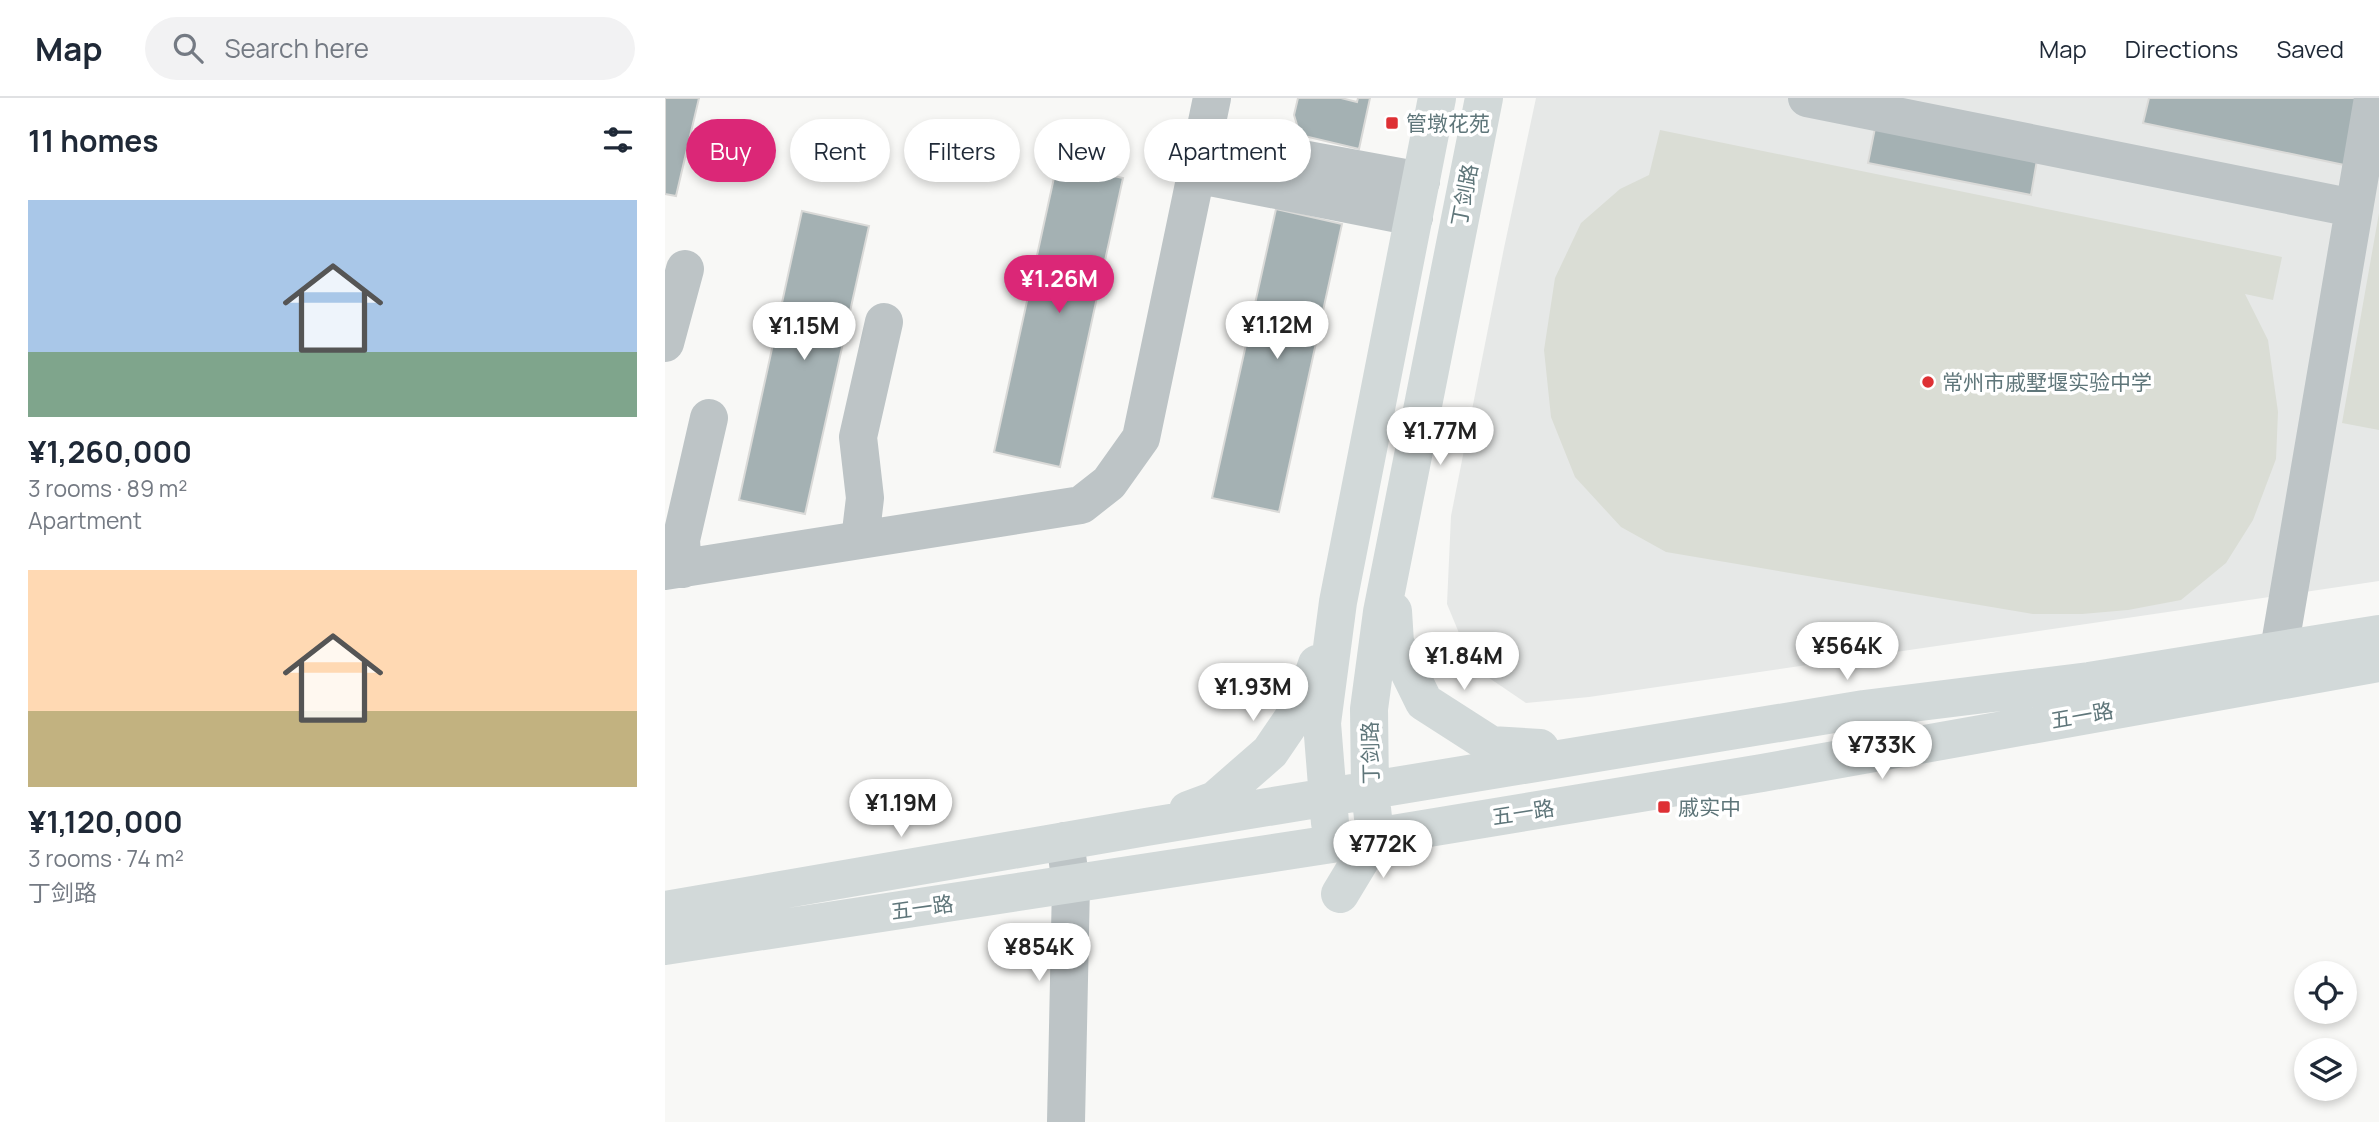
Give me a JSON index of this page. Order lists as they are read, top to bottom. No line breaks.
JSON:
{"streets":{"main road":["丁剑路","五一路"]},"crossings":[["丁剑路","五一路"]],"places":{"transit":["管墩花苑","戚实中"],"other":["常州市戚墅堰实验中学"]},"page":{"header":"Map","search":"Search here","nav":["Map","Directions","Saved"],"heading":"11 homes","chip":["Buy","Rent","Filters","New","Apartment"],"list":[{"name":"¥1,260,000","note":"3 rooms · 89 m² · Apartment"},{"name":"¥1,120,000","note":"3 rooms · 74 m² · 丁剑路"}],"price":["¥1.26M","¥1.12M","¥1.15M","¥1.77M","¥564K","¥1.84M","¥1.93M","¥733K","¥1.19M","¥772K","¥854K"]}}
